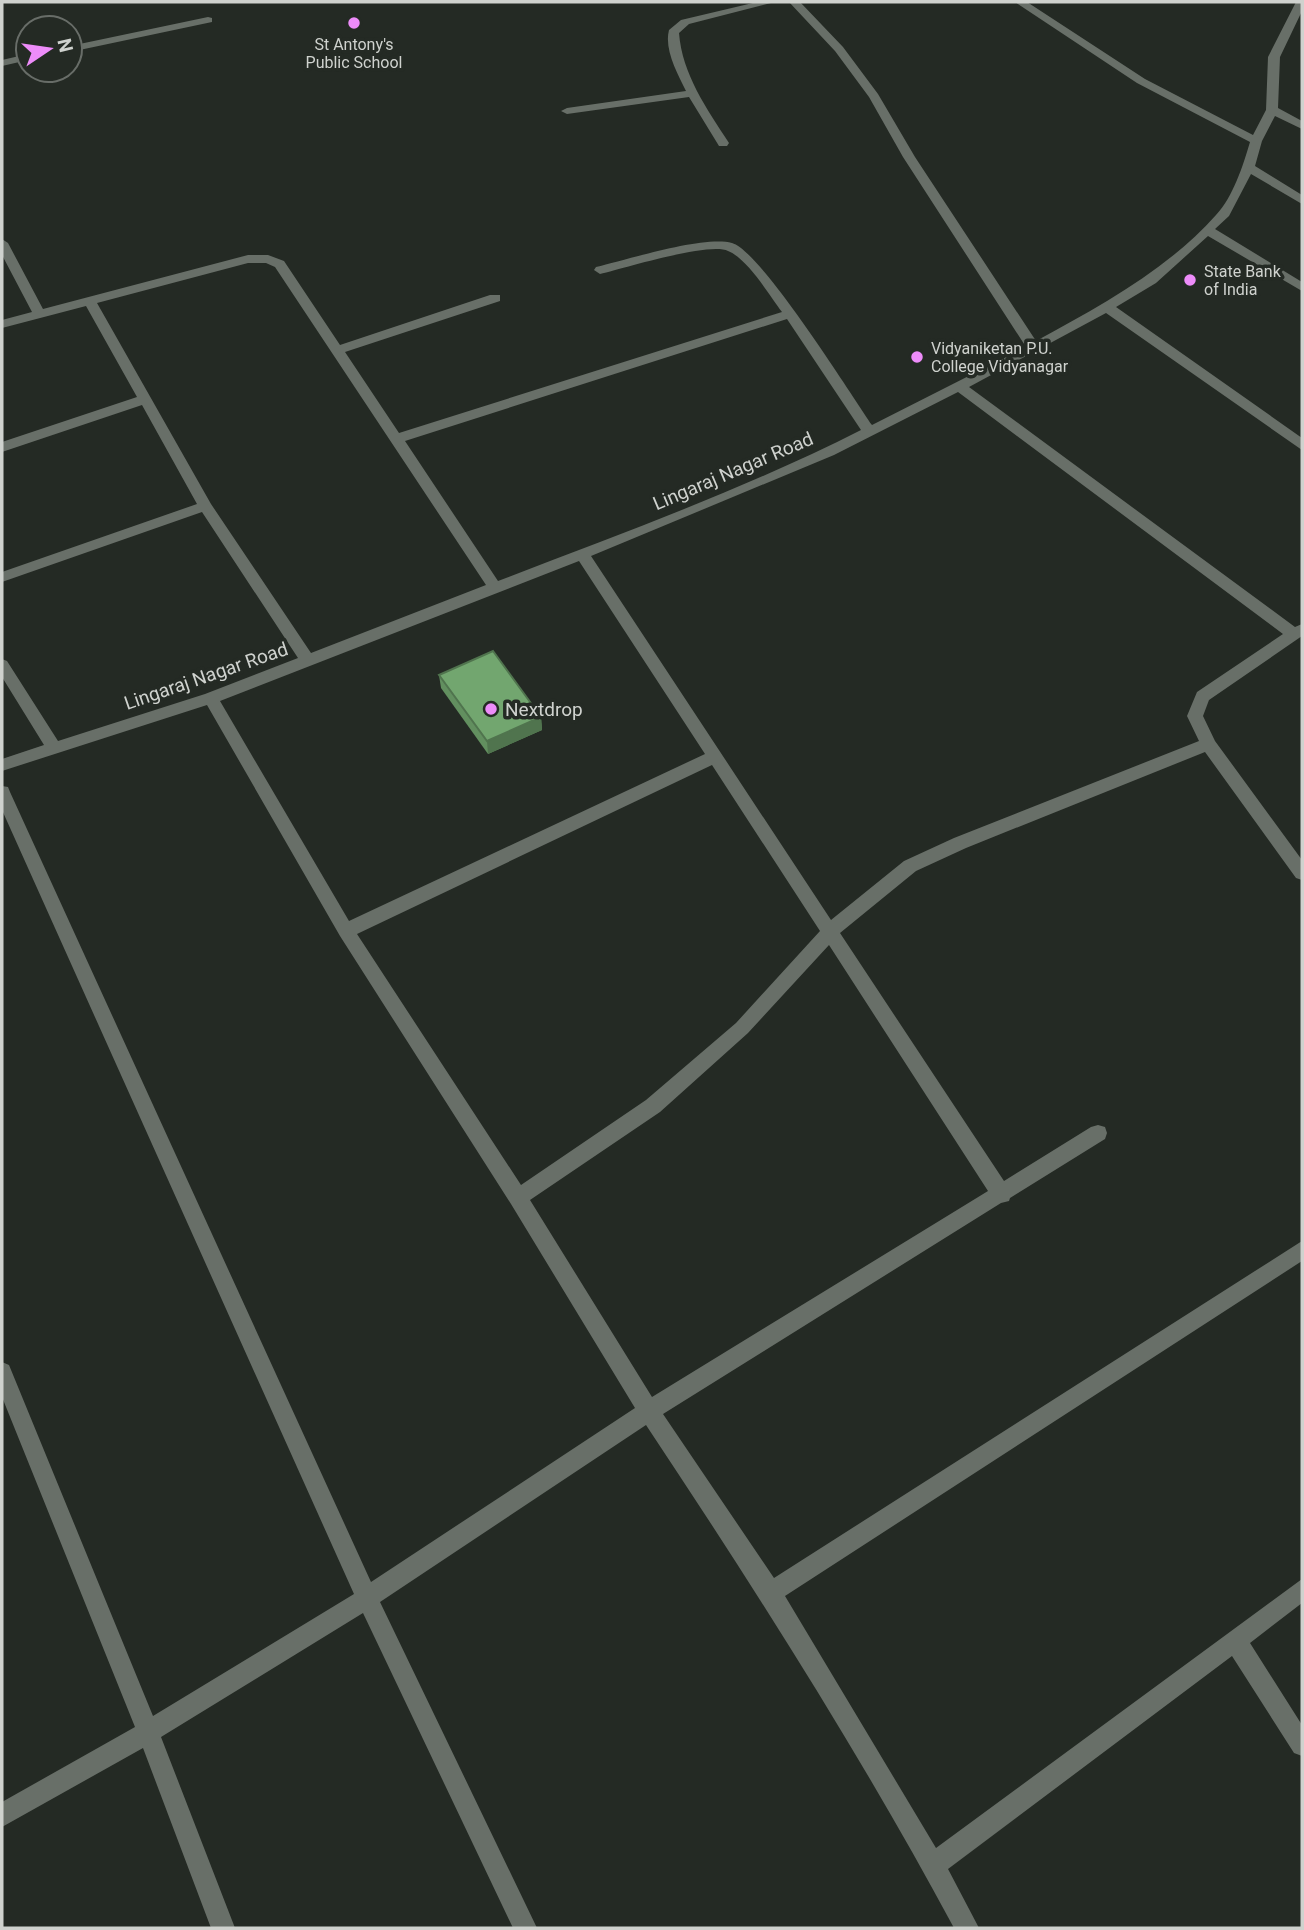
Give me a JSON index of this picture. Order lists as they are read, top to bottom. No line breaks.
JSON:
{"streets":{"street":["Lingaraj Nagar Road"]},"places":["St Antony's Public School","State Bank of India","Vidyaniketan P.U. College Vidyanagar","Nextdrop"],"north":"right"}
